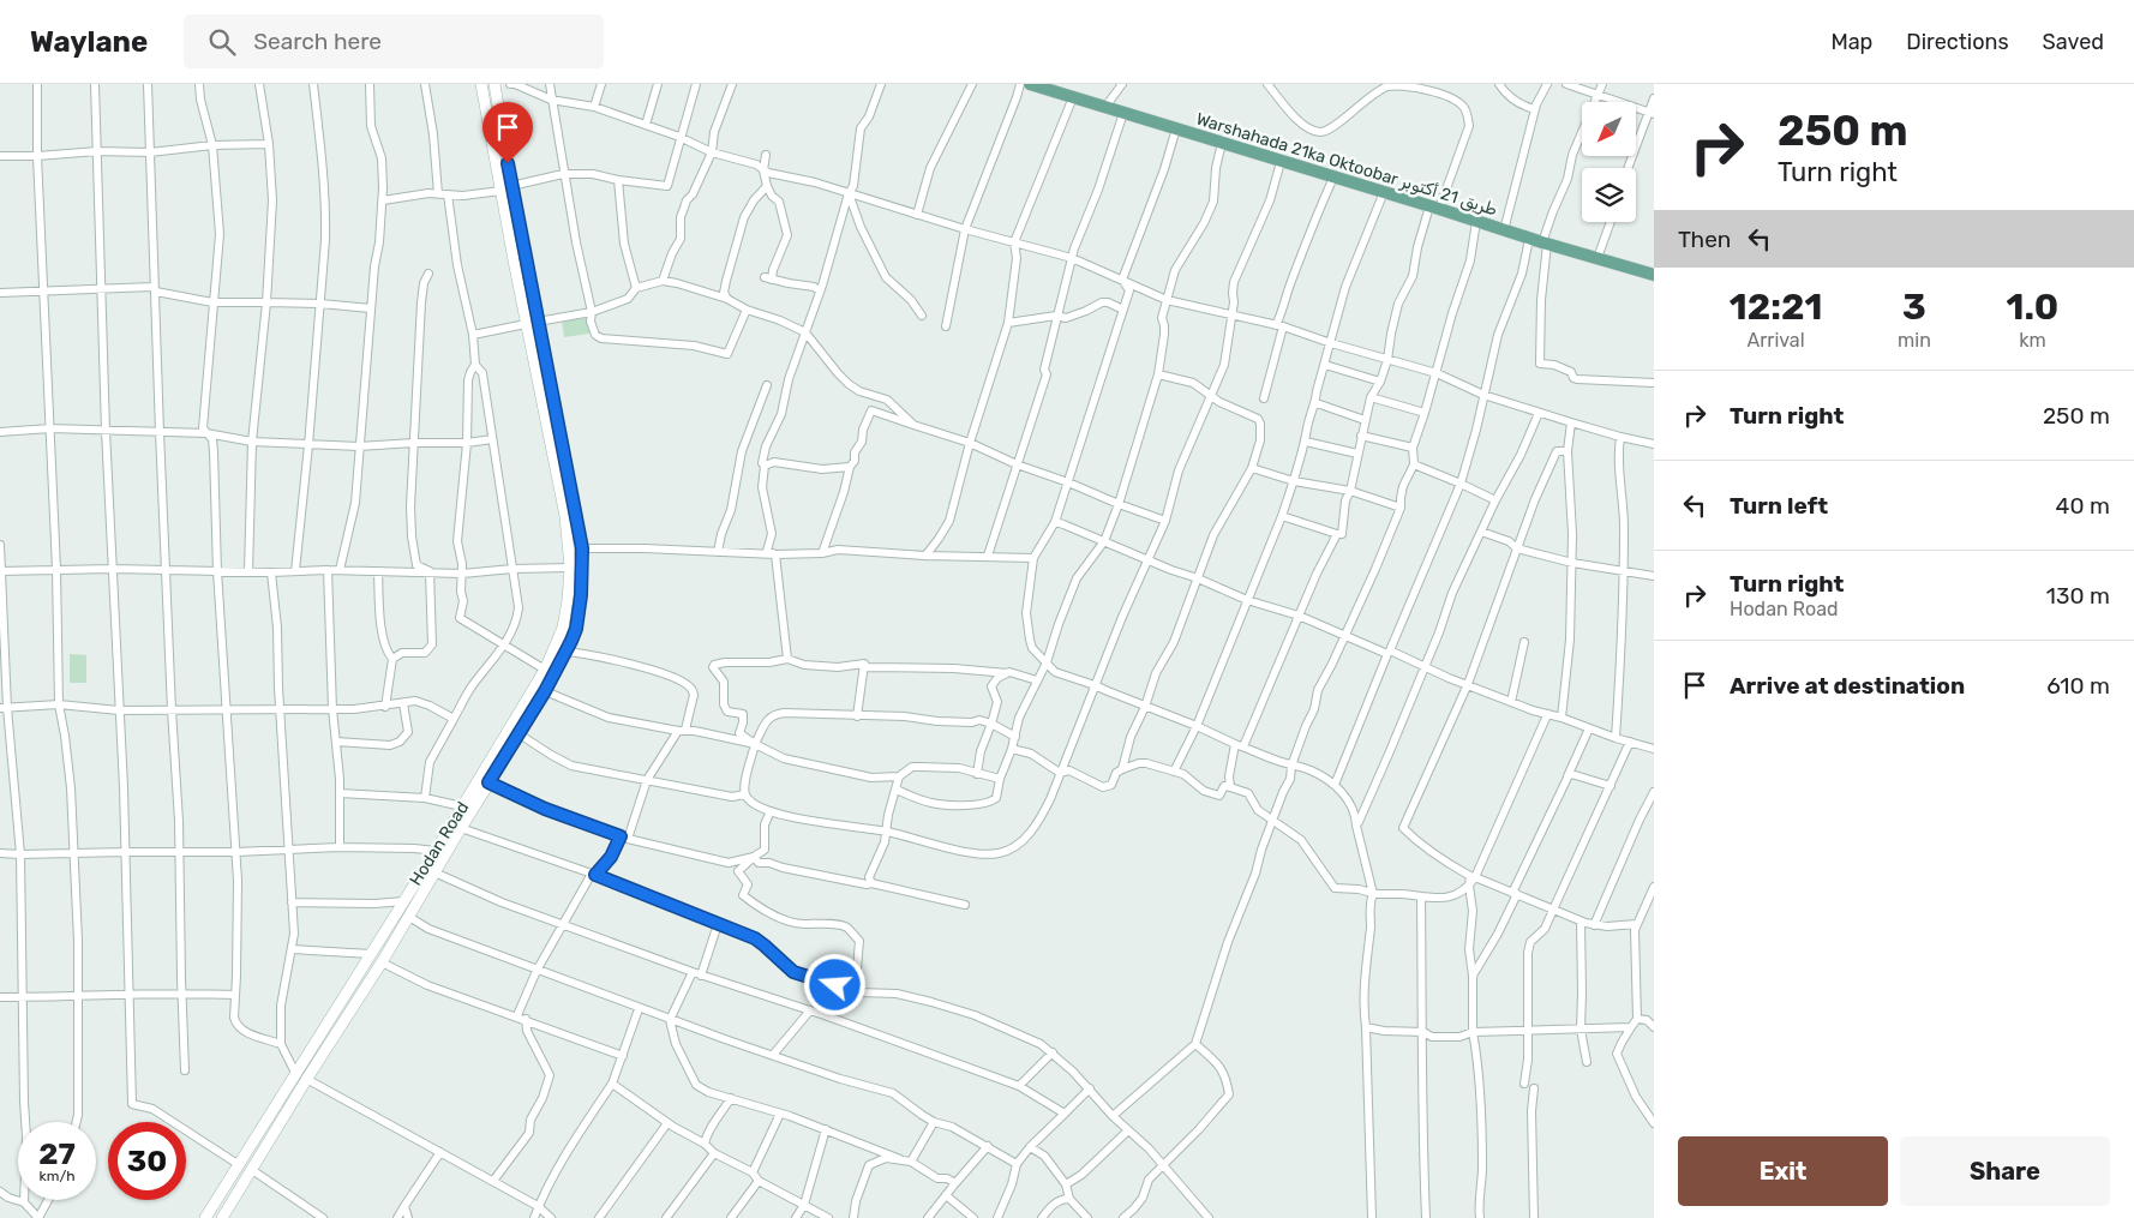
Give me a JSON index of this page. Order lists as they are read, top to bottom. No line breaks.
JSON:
{"streets":{"main road":["Warshahada 21ka Oktoobar طريق 21 أكتوبر","Hodan Road"]},"north":"bottom left","page":{"header":"Waylane","search":"Search here","nav":["Map","Directions","Saved"],"turn":["250 m","Turn right"],"then":"Then","eta":["12:21","Arrival","3","min","1.0","km"],"list":[{"name":"Turn right","value":"250 m"},{"name":"Turn left","value":"40 m"},{"name":"Turn right","note":"Hodan Road","value":"130 m"},{"name":"Arrive at destination","value":"610 m"}],"speed":"27 km/h","limit":"30","buttons":["Exit","Share"]}}
